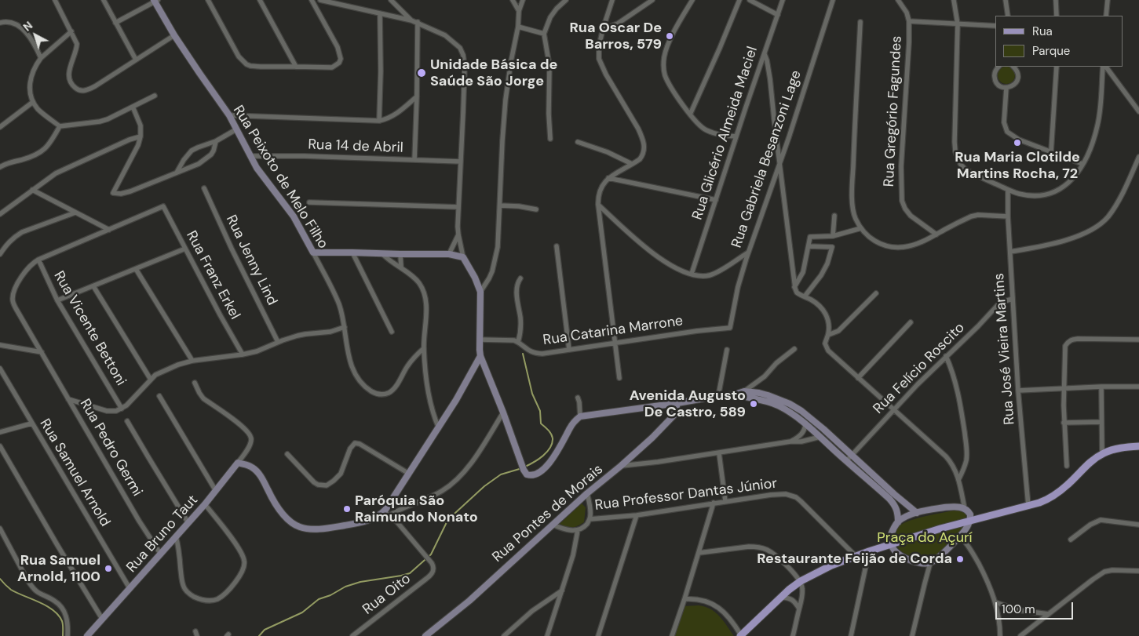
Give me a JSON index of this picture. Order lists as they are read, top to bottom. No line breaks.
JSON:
{"streets":{"street":["Rua Gregório Fagundes","Rua Glicério Almeida Maciel","Rua 14 de Abril","Rua Gabriela Besanzoni Lage","Rua Peixoto de Melo Filho","Rua Jenny Lind","Rua Franz Erkel","Rua Vicente Bettoni","Rua Catarina Marrone","Rua José Vieira Martins","Rua Felício Roscito","Rua Pedro Germi","Rua Samuel Arnold","Rua Professor Dantas Júnior","Rua Pontes de Morais","Rua Bruno Taut","Rua Oito"]},"crossings":[["Rua 14 de Abril","Rua Peixoto de Melo Filho"],["Rua Gabriela Besanzoni Lage","Rua Catarina Marrone"],["Rua Vicente Bettoni","Rua Pedro Germi"],["Rua José Vieira Martins","Rua Felício Roscito"],["Rua Pedro Germi","Rua Bruno Taut"],["Rua Samuel Arnold","Rua Bruno Taut"]],"parks":["Praça do Açurí"],"places":["Rua Oscar De Barros, 579","Unidade Básica de Saúde São Jorge","Rua Maria Clotilde Martins Rocha, 72","Avenida Augusto De Castro, 589","Paróquia São Raimundo Nonato","Restaurante Feijão de Corda","Rua Samuel Arnold, 1100"],"legend":["Rua","Parque"],"scale_bar":"100 m","north":"top left"}
